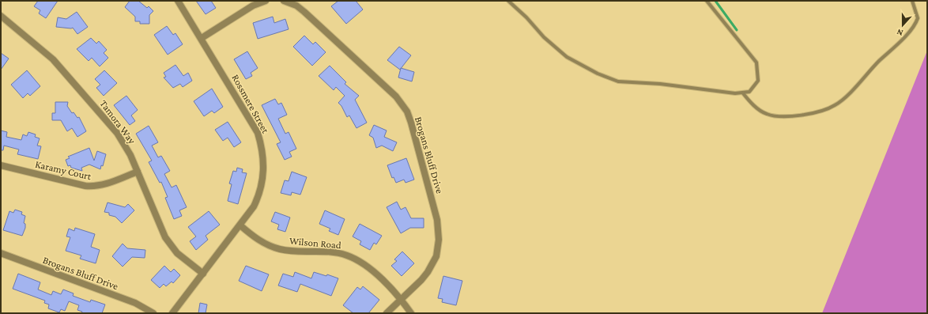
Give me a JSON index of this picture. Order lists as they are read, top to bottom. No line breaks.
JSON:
{"streets":{"street":["Rossmere Street","Tamora Way","Brogans Bluff Drive","Karamy Court","Wilson Road"]},"crossings":[["Rossmere Street","Tamora Way"],["Rossmere Street","Wilson Road"],["Tamora Way","Karamy Court"],["Brogans Bluff Drive","Wilson Road"]],"north":"bottom"}
